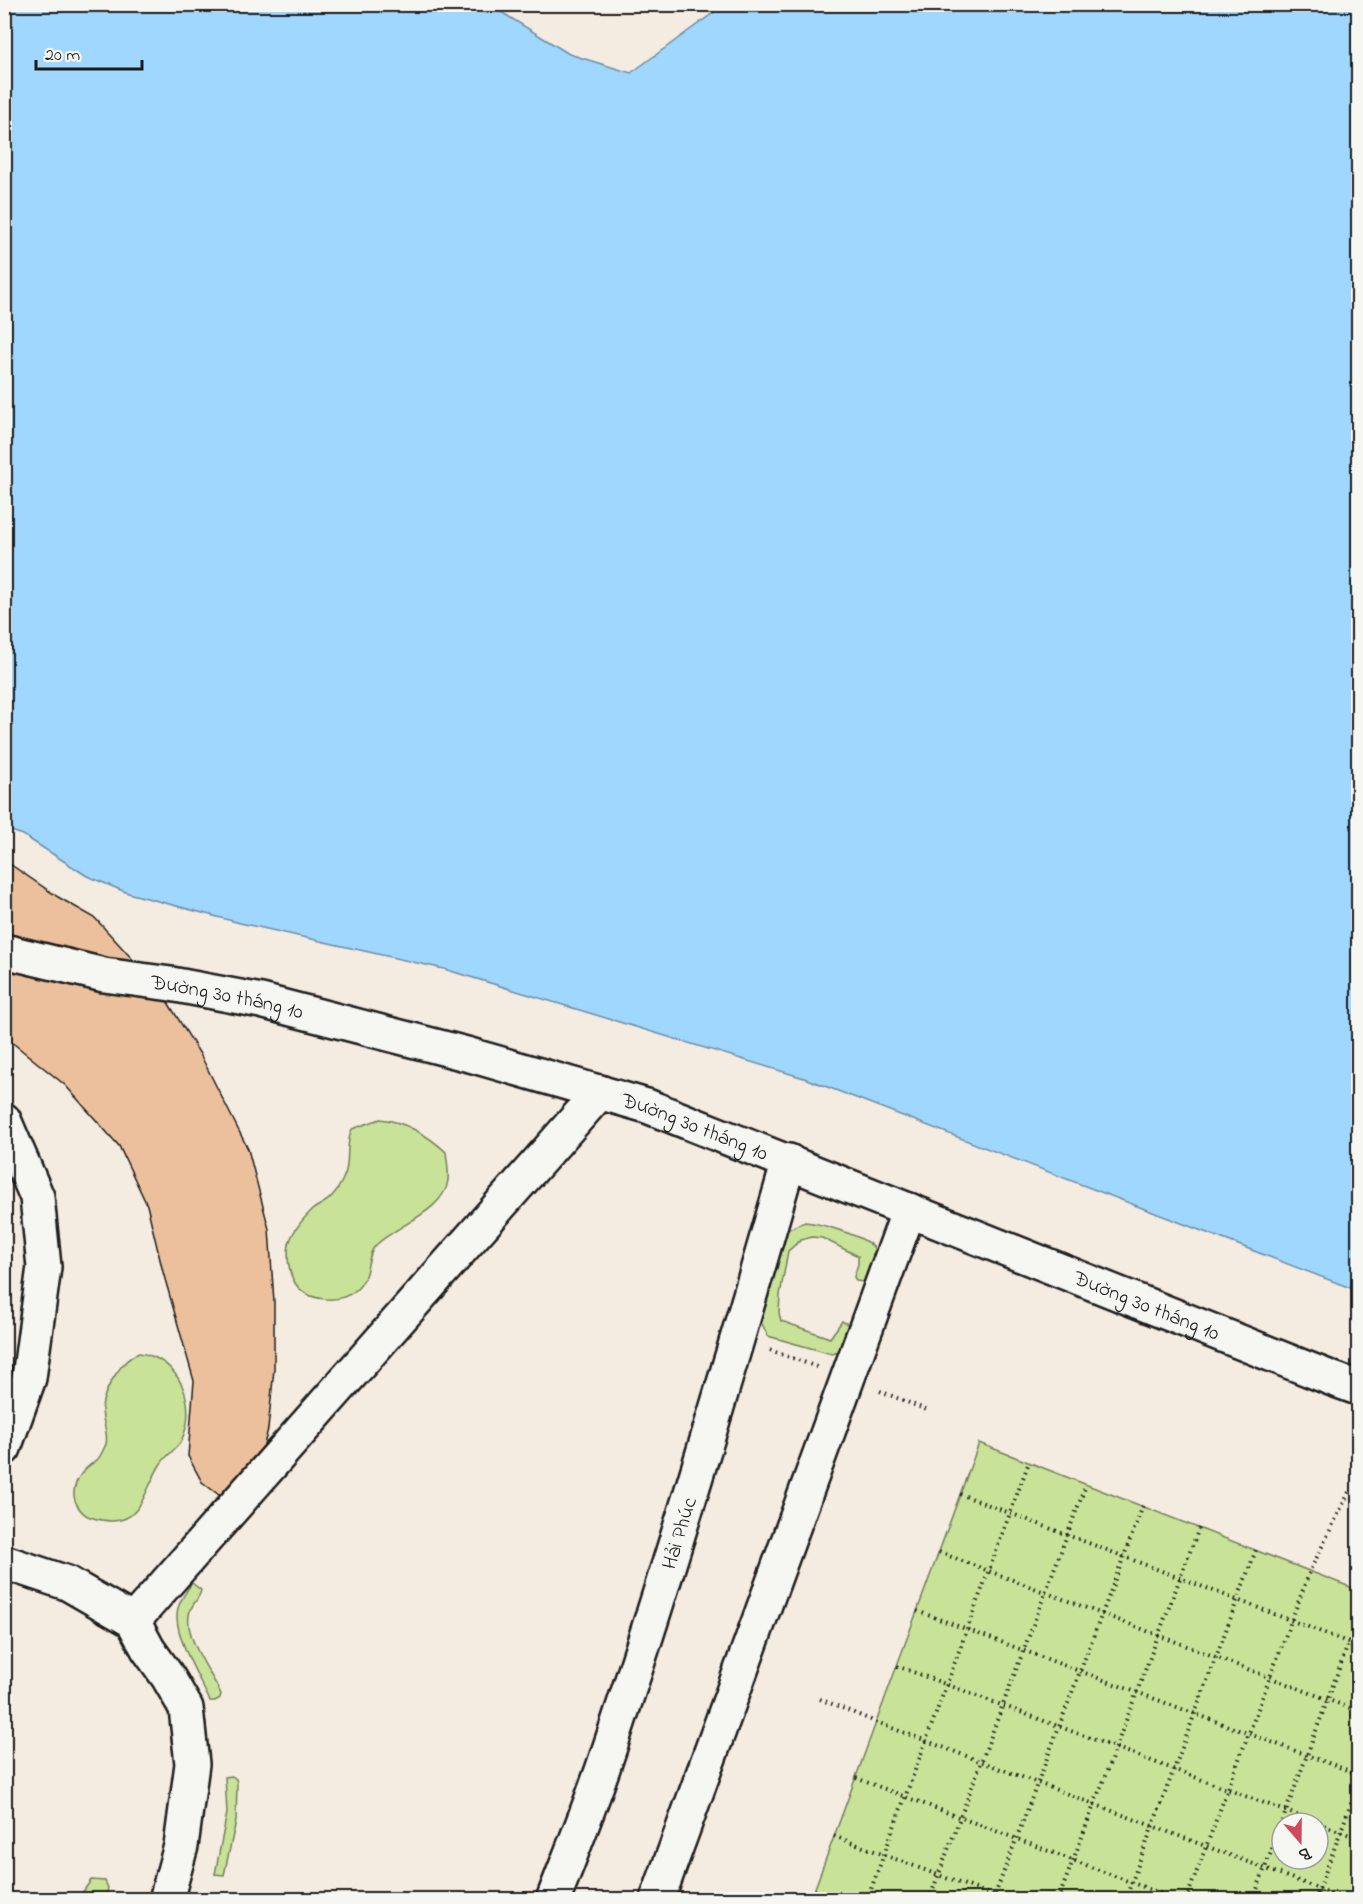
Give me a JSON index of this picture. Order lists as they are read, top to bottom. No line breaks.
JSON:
{"streets":{"street":["Đường 30 tháng 10","Hải Phúc"]},"crossings":[["Đường 30 tháng 10","Hải Phúc"]],"scale_bar":"20 m","north":"bottom"}
